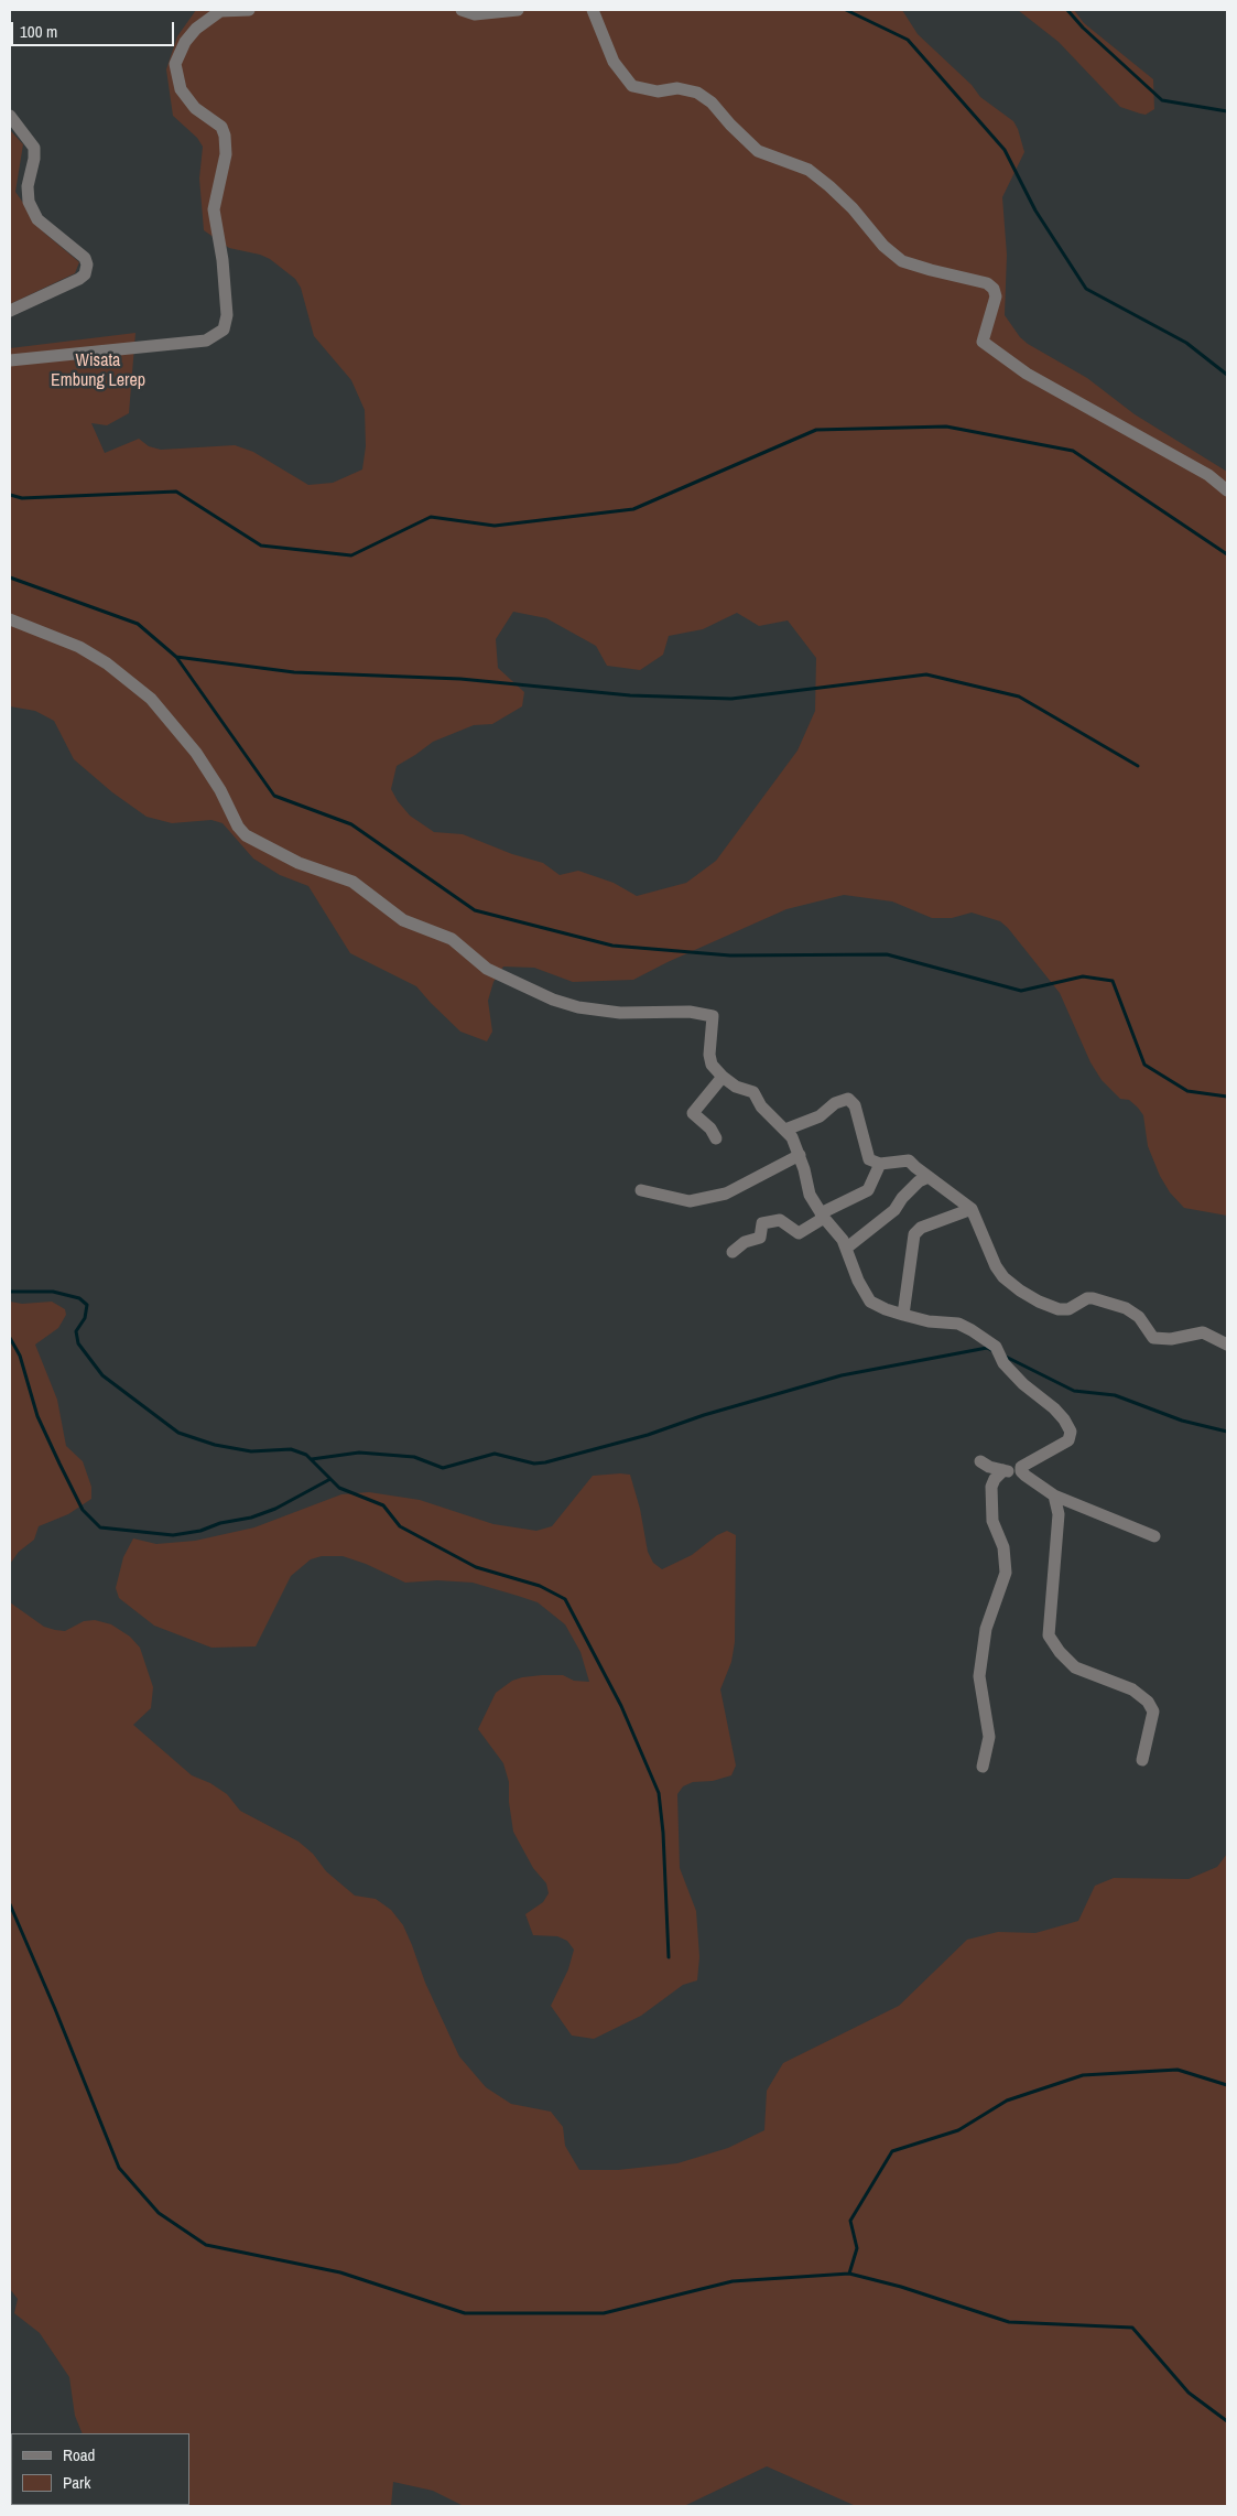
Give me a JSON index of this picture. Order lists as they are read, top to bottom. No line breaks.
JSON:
{"parks":["Wisata Embung Lerep"],"legend":["Road","Park"],"scale_bar":"100 m"}
